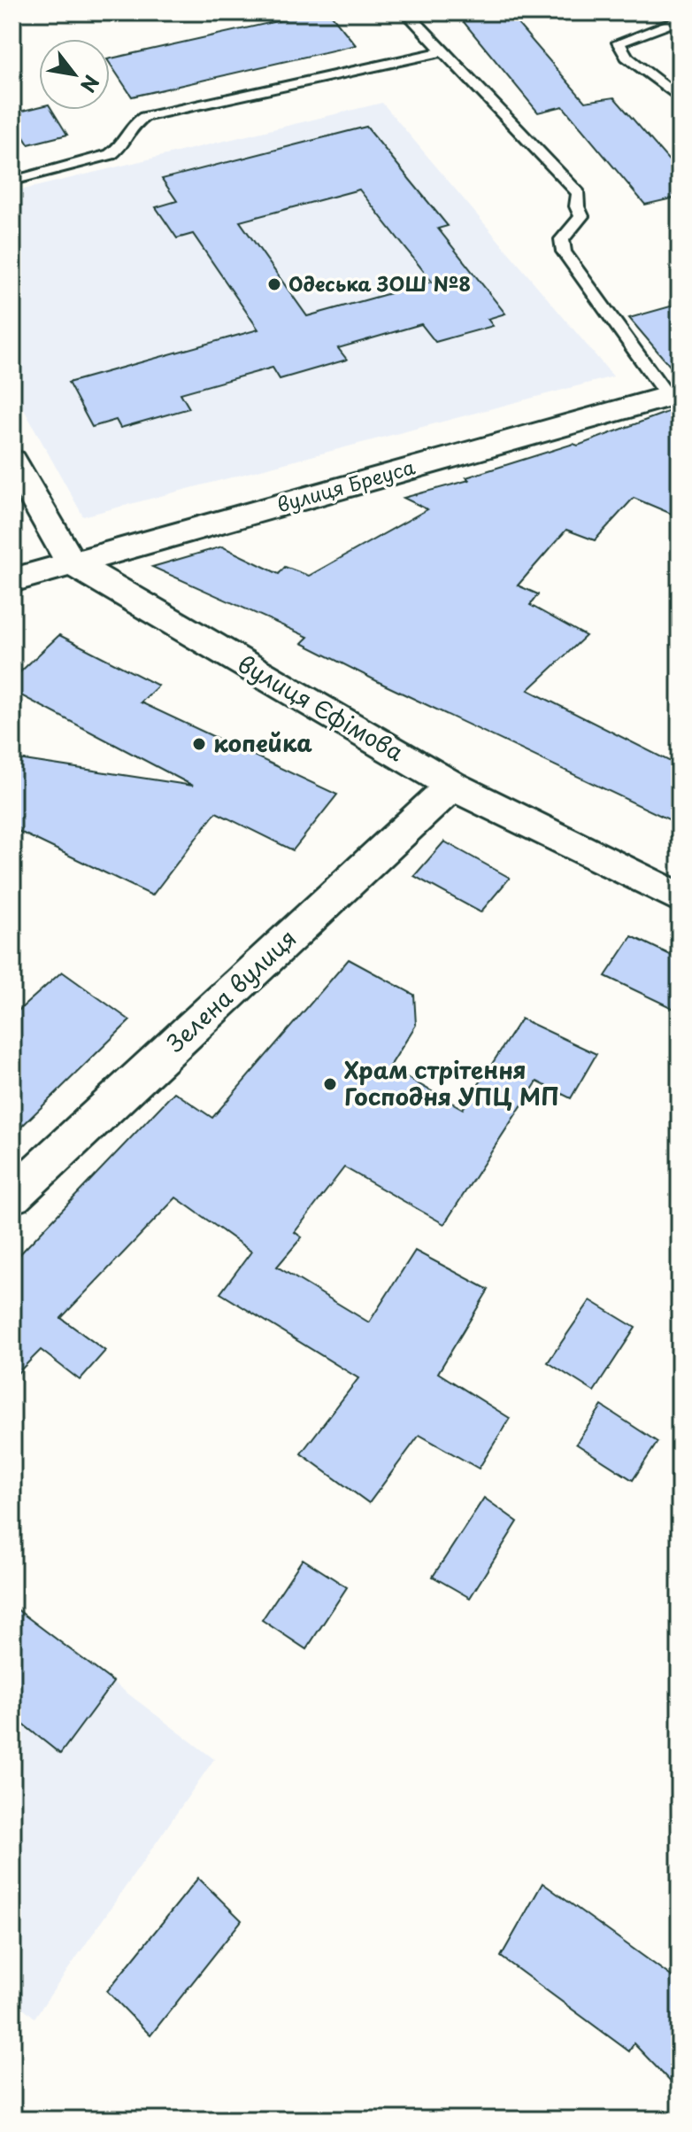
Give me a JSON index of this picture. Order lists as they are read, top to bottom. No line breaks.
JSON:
{"streets":{"street":["вулиця Бреуса","вулиця Єфімова","Зелена вулиця"]},"crossings":[["вулиця Бреуса","вулиця Єфімова"],["вулиця Єфімова","Зелена вулиця"]],"places":["Одеська ЗОШ №8","копейка","Храм стрітення Господня УПЦ МП"],"north":"bottom right"}
